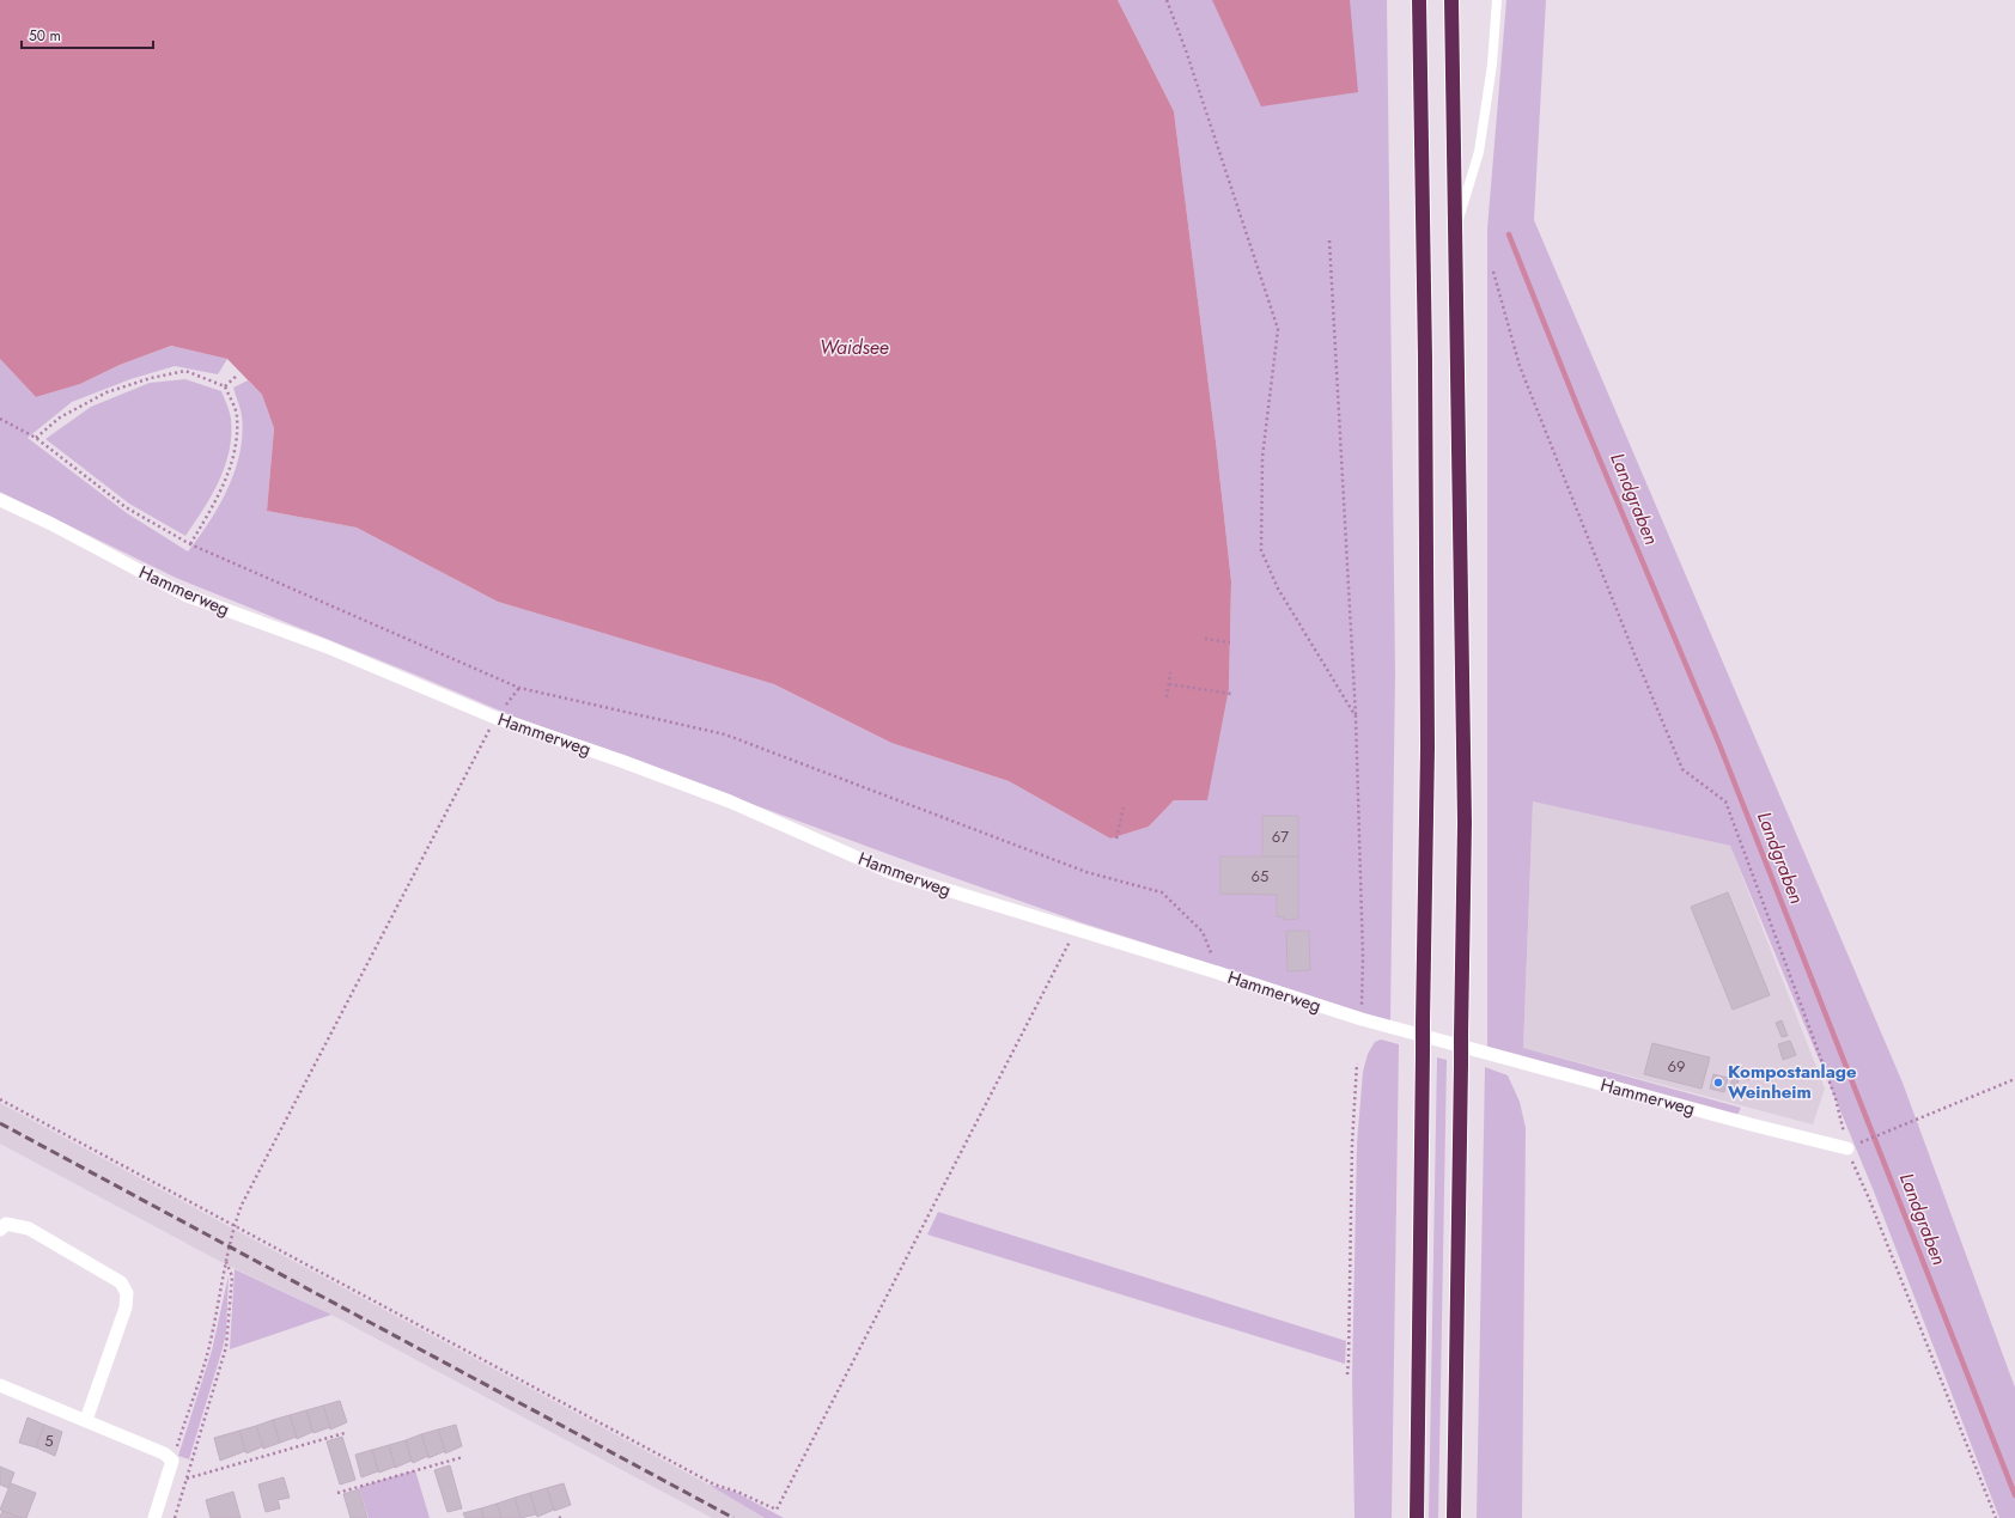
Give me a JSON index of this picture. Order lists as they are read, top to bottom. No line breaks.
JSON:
{"streets":{"street":["Hammerweg"]},"water":["Waidsee","Landgraben"],"places":["Kompostanlage Weinheim"],"house_numbers":["67","65","69","5"],"scale_bar":"50 m"}
